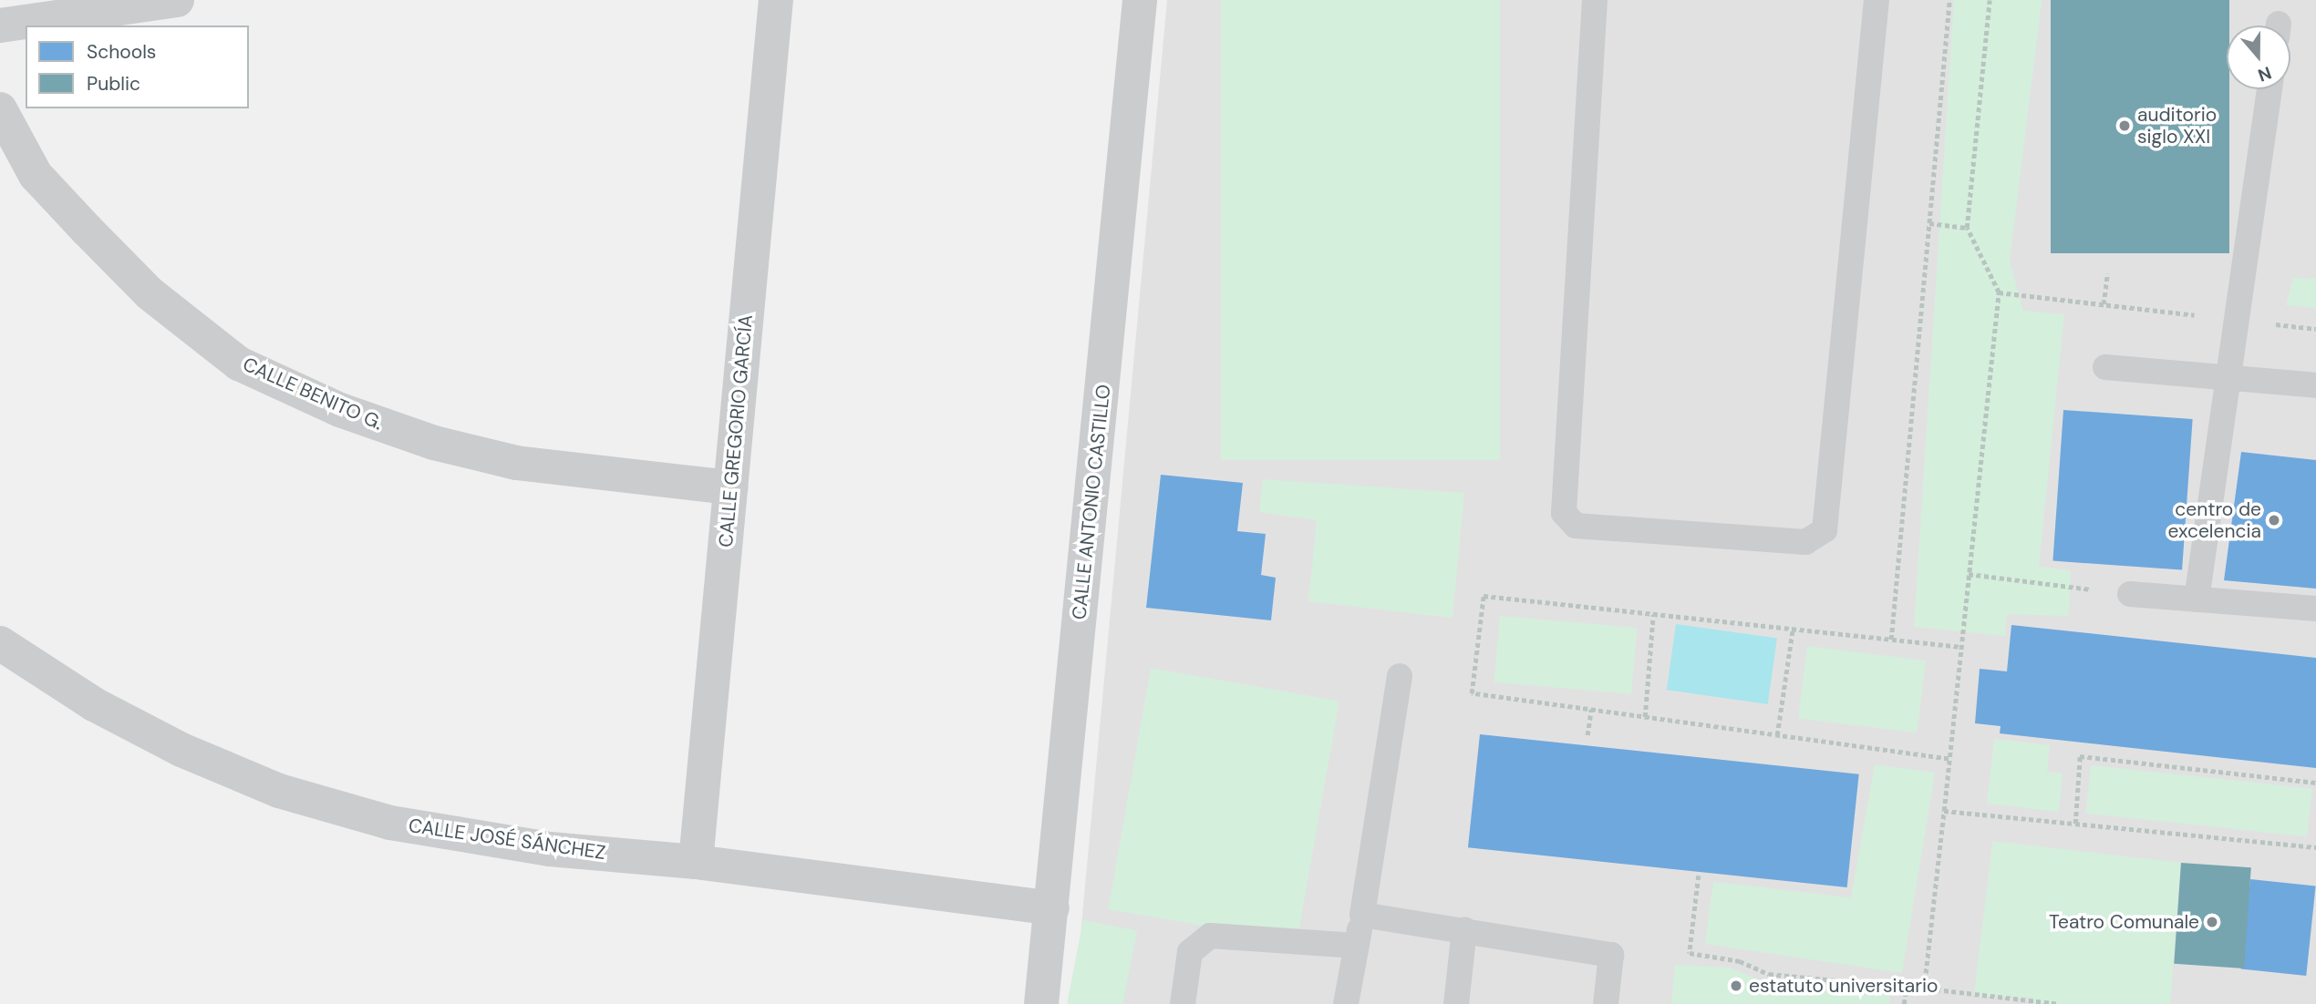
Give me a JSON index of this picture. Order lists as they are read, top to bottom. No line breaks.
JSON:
{"streets":{"street":["CALLE BENITO G.","CALLE GREGORIO GARCÍA","CALLE ANTONIO CASTILLO","CALLE JOSÉ SÁNCHEZ"]},"crossings":[["CALLE BENITO G.","CALLE GREGORIO GARCÍA"],["CALLE GREGORIO GARCÍA","CALLE JOSÉ SÁNCHEZ"],["CALLE ANTONIO CASTILLO","CALLE JOSÉ SÁNCHEZ"]],"places":["auditorio siglo XXI","centro de excelencia","Teatro Comunale","estatuto universitario"],"legend":["Schools","Public"],"north":"bottom"}
